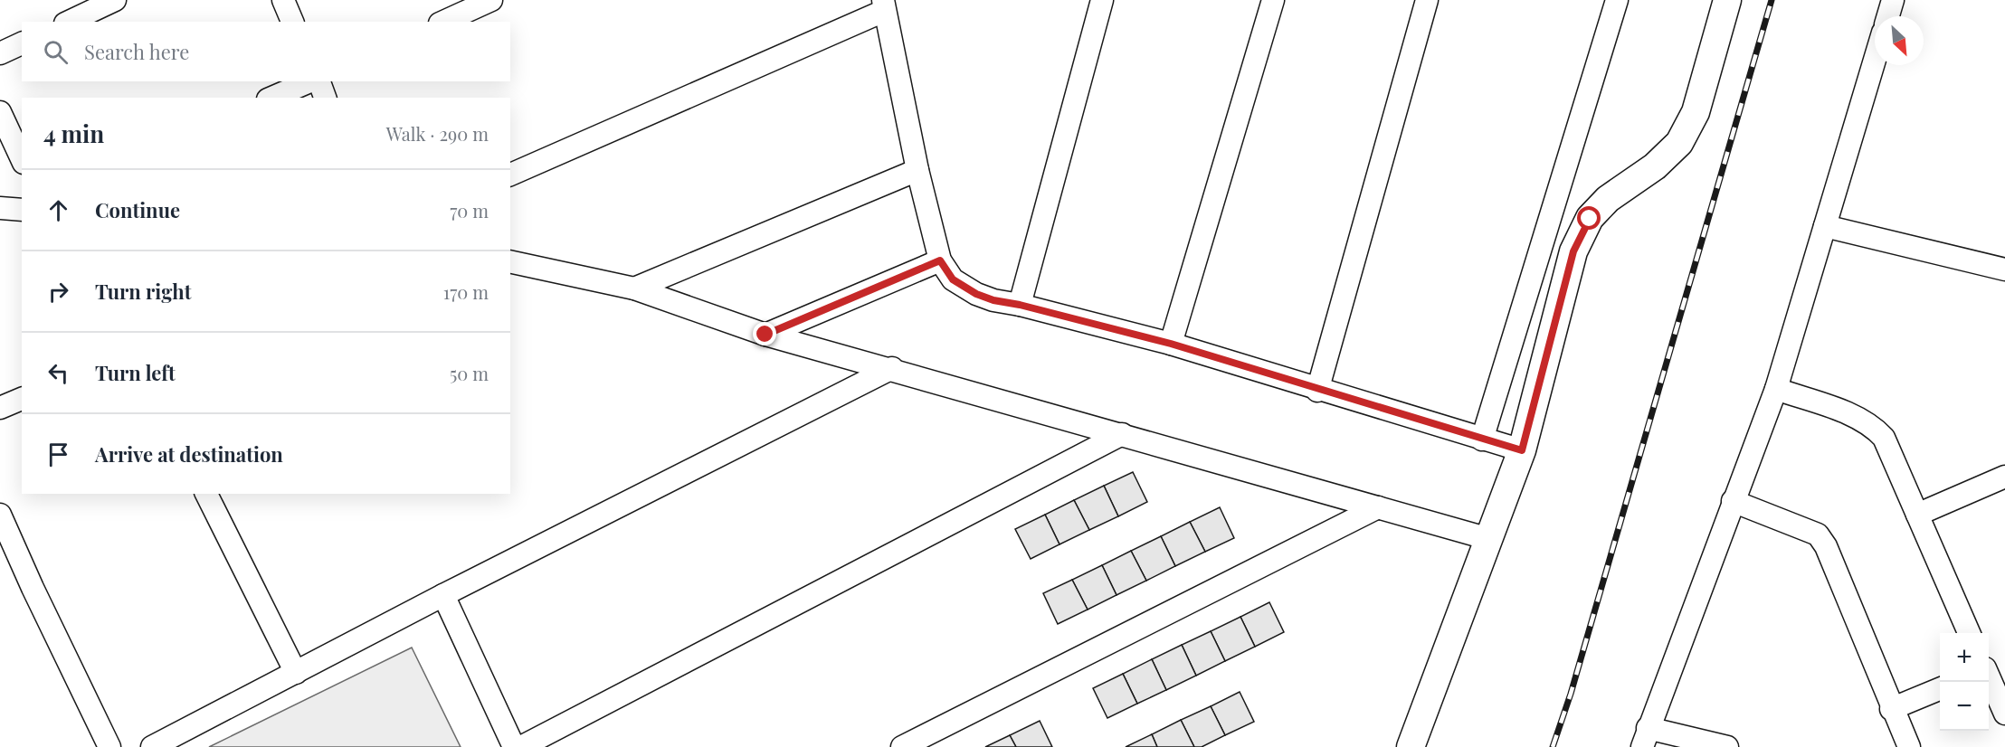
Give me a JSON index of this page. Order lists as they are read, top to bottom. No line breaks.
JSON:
{"north":"bottom right","page":{"search":"Search here","heading":["4 min","Walk · 290 m"],"list":[["Continue","70 m"],["Turn right","170 m"],["Turn left","50 m"],"Arrive at destination"],"map_buttons":["+","−"]}}
